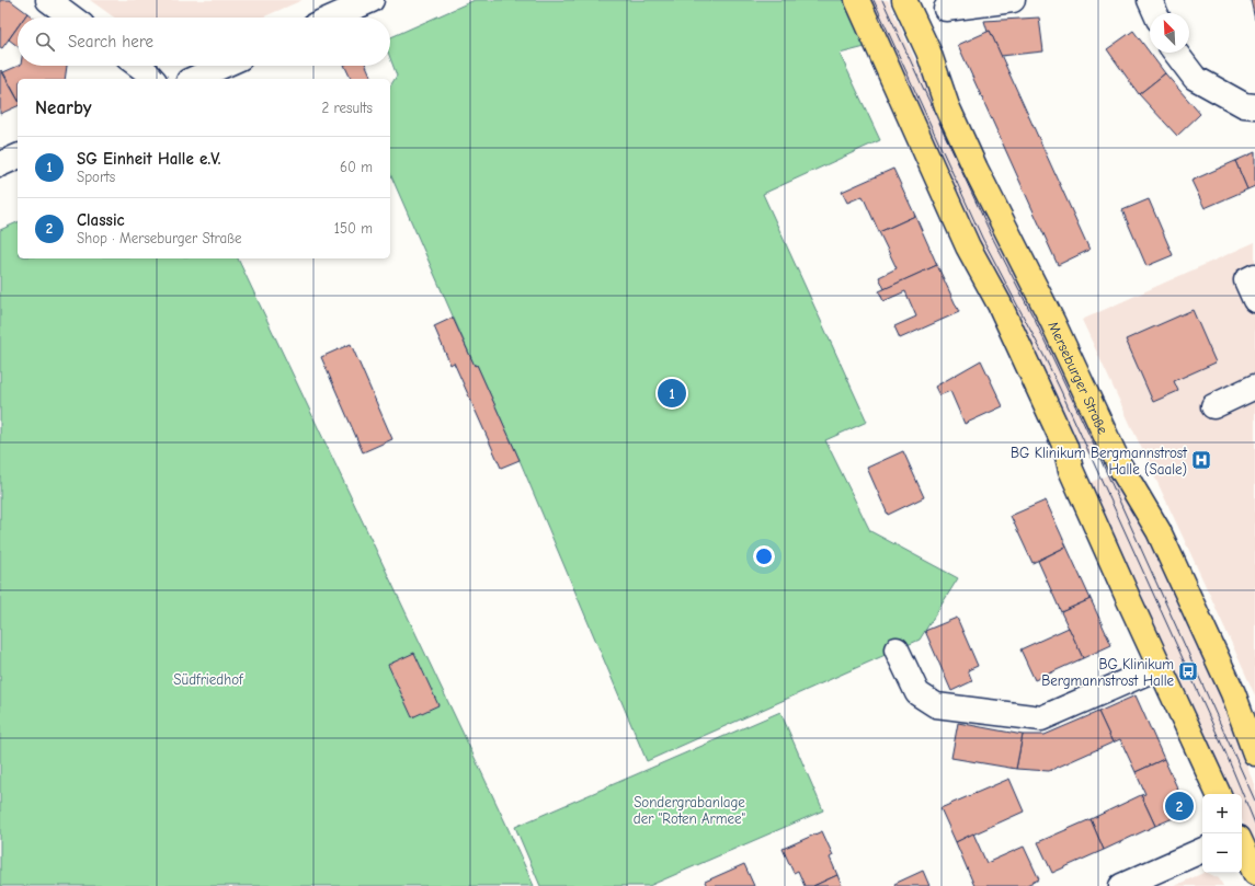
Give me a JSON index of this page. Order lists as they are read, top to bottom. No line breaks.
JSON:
{"streets":{"main road":["Merseburger Straße"]},"parks":["Südfriedhof","Sondergrabanlage der \"Roten Armee\""],"places":{"hospital":["BG Klinikum Bergmannstrost Halle (Saale)"],"bus stop":["BG Klinikum Bergmannstrost Halle"]},"north":"top left","page":{"search":"Search here","heading":["Nearby","2 results"],"list":[{"mark":"1","name":"SG Einheit Halle e.V.","note":"Sports","value":"60 m"},{"mark":"2","name":"Classic","note":"Shop · Merseburger Straße","value":"150 m"}],"pins":["1","2"],"map_buttons":["+","−"]}}
